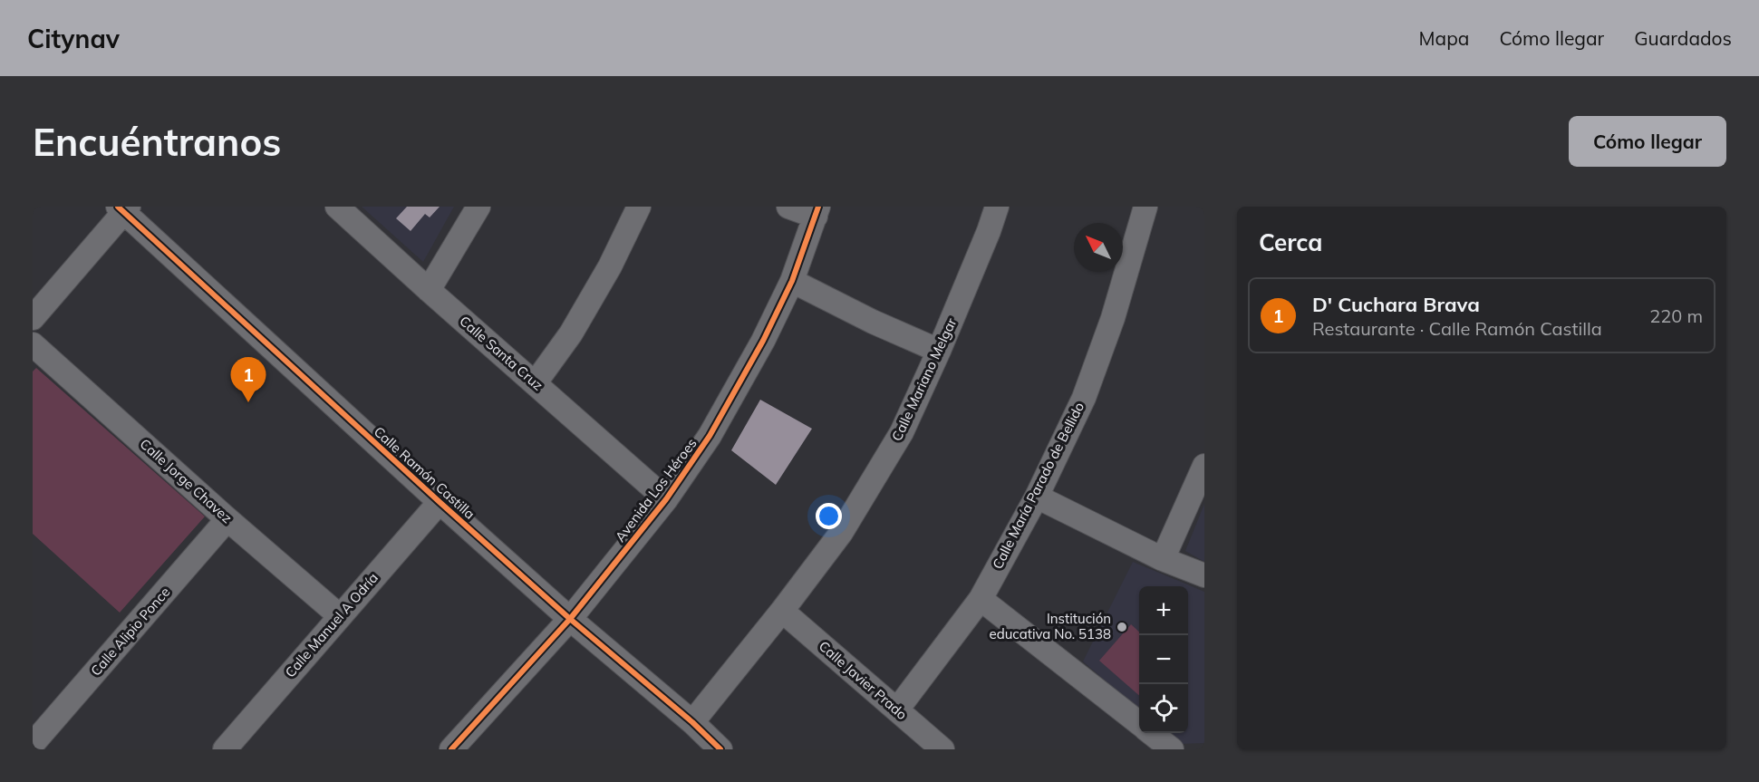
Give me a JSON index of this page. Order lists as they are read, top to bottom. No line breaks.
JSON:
{"streets":{"street":["Calle Santa Cruz","Calle Mariano Melgar","Calle Ramón Castilla","Calle Jorge Chavez","Calle María Parado de Bellido","Avenida Los Héroes","Calle Manuel A Odría","Calle Alipio Ponce","Calle Javier Prado"]},"crossings":[["Calle Santa Cruz","Avenida Los Héroes"],["Calle Mariano Melgar","Calle Ramón Castilla"],["Calle Mariano Melgar","Calle Javier Prado"],["Calle Ramón Castilla","Avenida Los Héroes"],["Calle Ramón Castilla","Calle Manuel A Odría"],["Calle Jorge Chavez","Calle Manuel A Odría"],["Calle Jorge Chavez","Calle Alipio Ponce"],["Calle María Parado de Bellido","Calle Javier Prado"]],"places":["Institución educativa No. 5138"],"north":"top left","page":{"header":"Citynav","nav":["Mapa","Cómo llegar","Guardados"],"buttons":"Cómo llegar","title":"Encuéntranos","heading":"Cerca","list":[{"mark":"1","name":"D' Cuchara Brava","note":"Restaurante · Calle Ramón Castilla","value":"220 m"}],"pins":"1","map_buttons":["+","−"]}}
